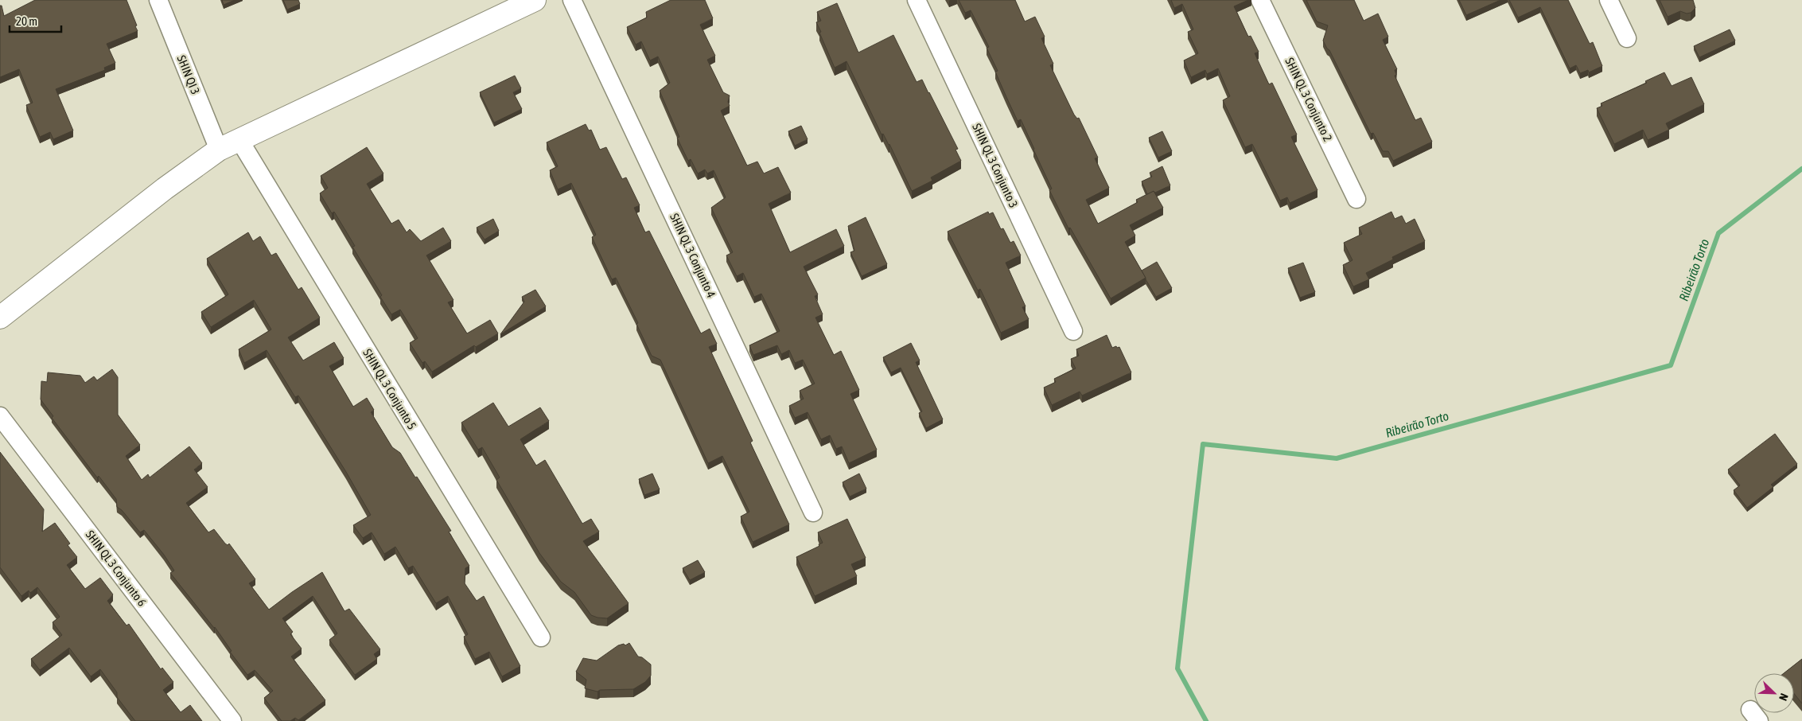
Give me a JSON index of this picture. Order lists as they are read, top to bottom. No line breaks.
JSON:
{"streets":{"street":["SHIN QI 3","SHIN QL 3 Conjunto 2","SHIN QL 3 Conjunto 3","SHIN QL 3 Conjunto 4","SHIN QL 3 Conjunto 5","SHIN QL 3 Conjunto 6"]},"water":["Ribeirão Torto"],"scale_bar":"20 m","north":"bottom right"}
